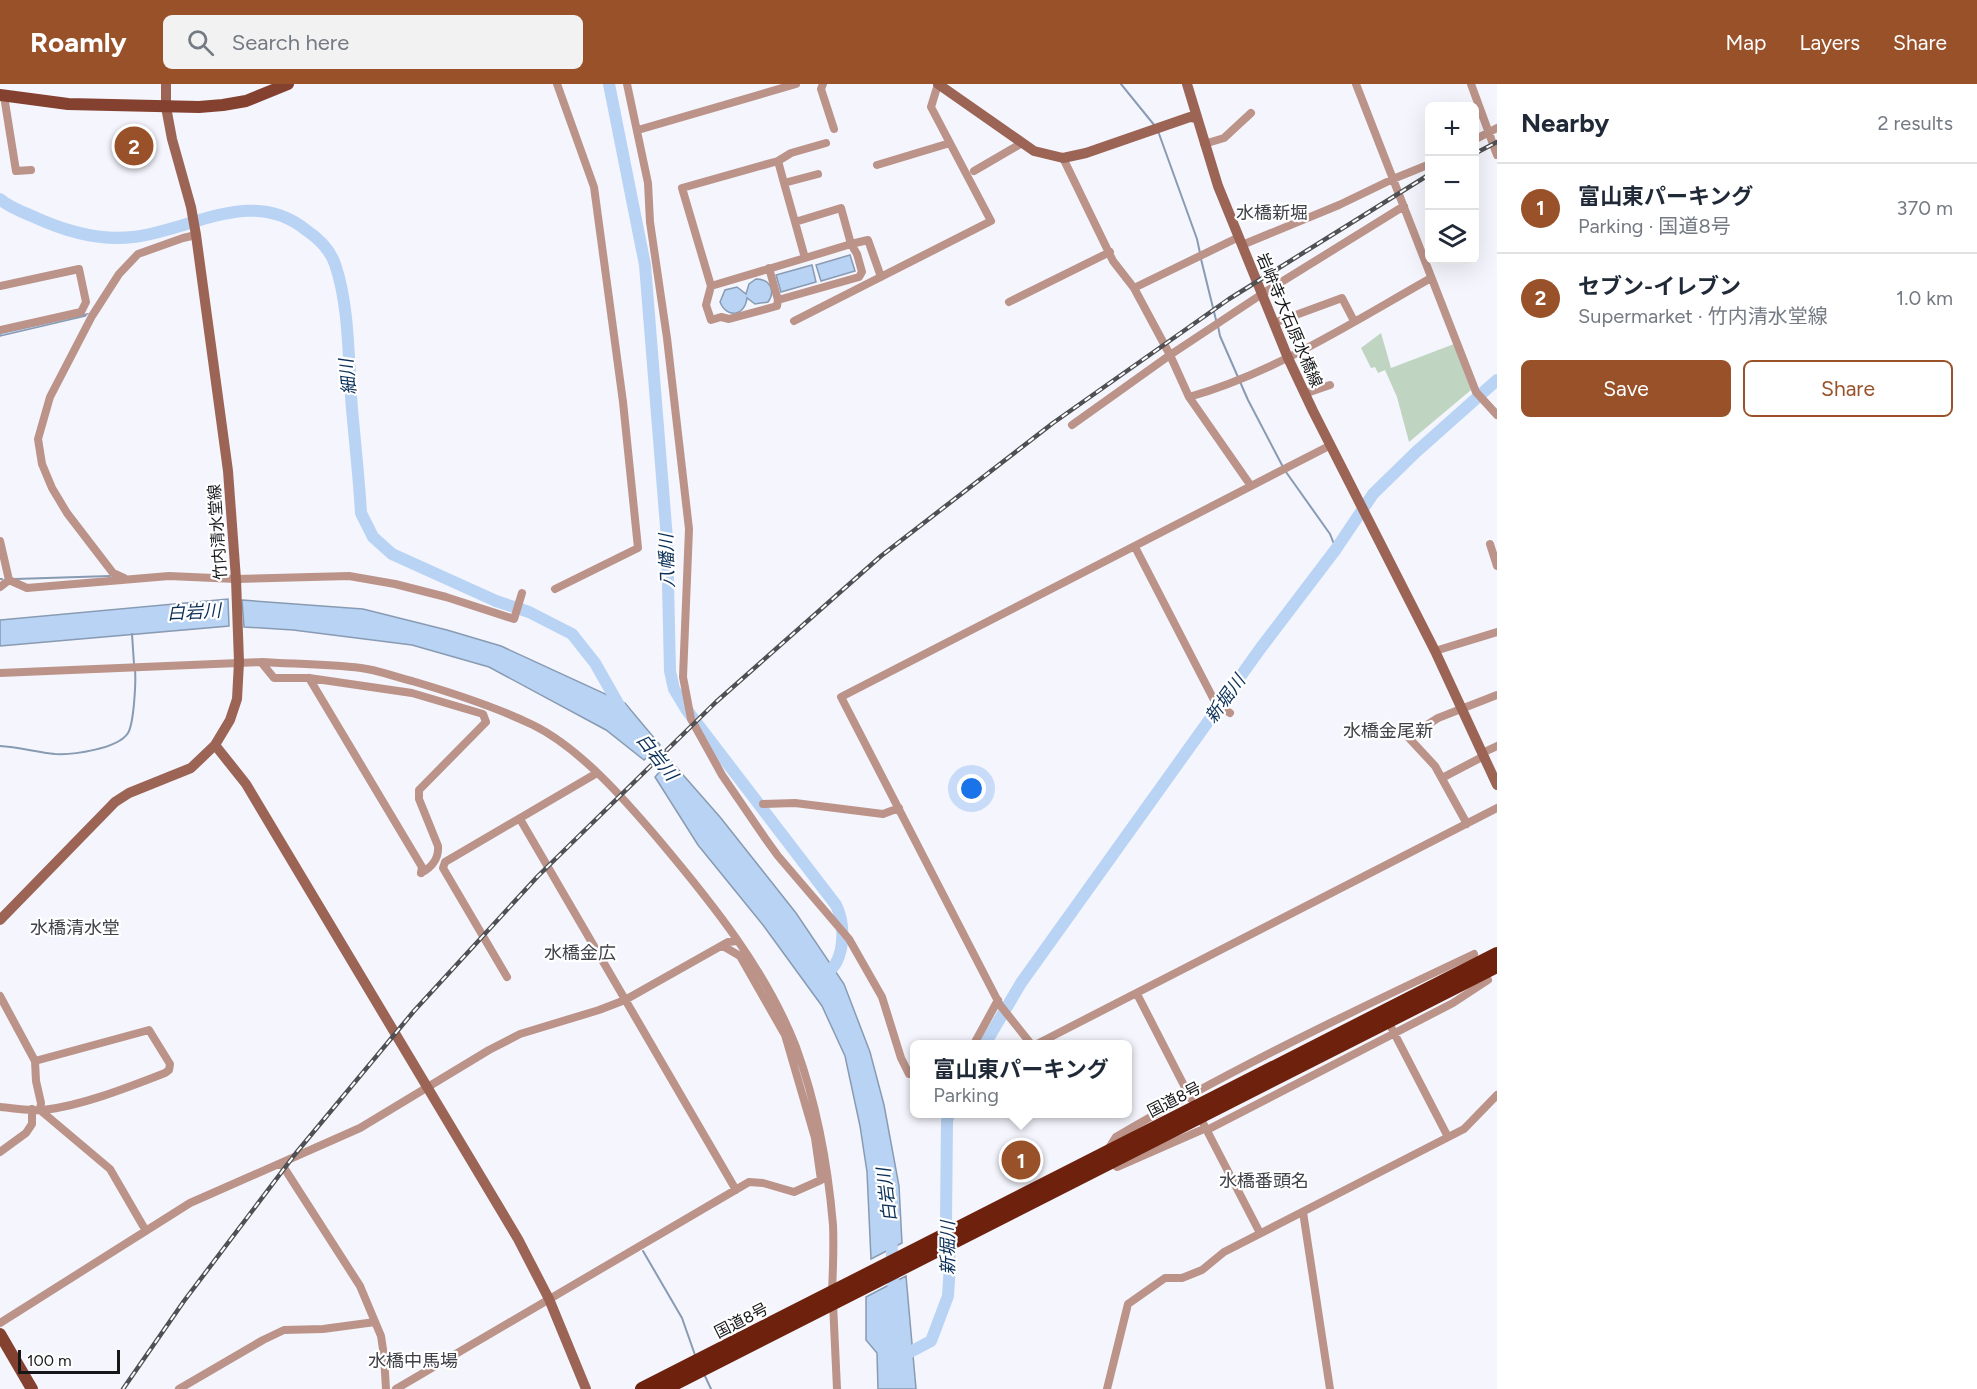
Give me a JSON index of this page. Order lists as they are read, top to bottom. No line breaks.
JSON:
{"streets":{"highway":["国道8号"],"main road":["岩峅寺大石原水橋線","竹内清水堂線"]},"districts":["水橋新堀","水橋金尾新","水橋清水堂","水橋金広","水橋番頭名","水橋中馬場"],"water":["細川","八幡川","白岩川","新堀川"],"scale_bar":"100 m","page":{"header":"Roamly","search":"Search here","nav":["Map","Layers","Share"],"heading":["Nearby","2 results"],"map_buttons":["+","−"],"pins":["2","1"],"list":[{"mark":"1","name":"富山東パーキング","note":"Parking · 国道8号","value":"370 m"},{"mark":"2","name":"セブン-イレブン","note":"Supermarket · 竹内清水堂線","value":"1.0 km"}],"buttons":["Save","Share"],"popup":["富山東パーキング","Parking"],"scale":"100 m"}}
